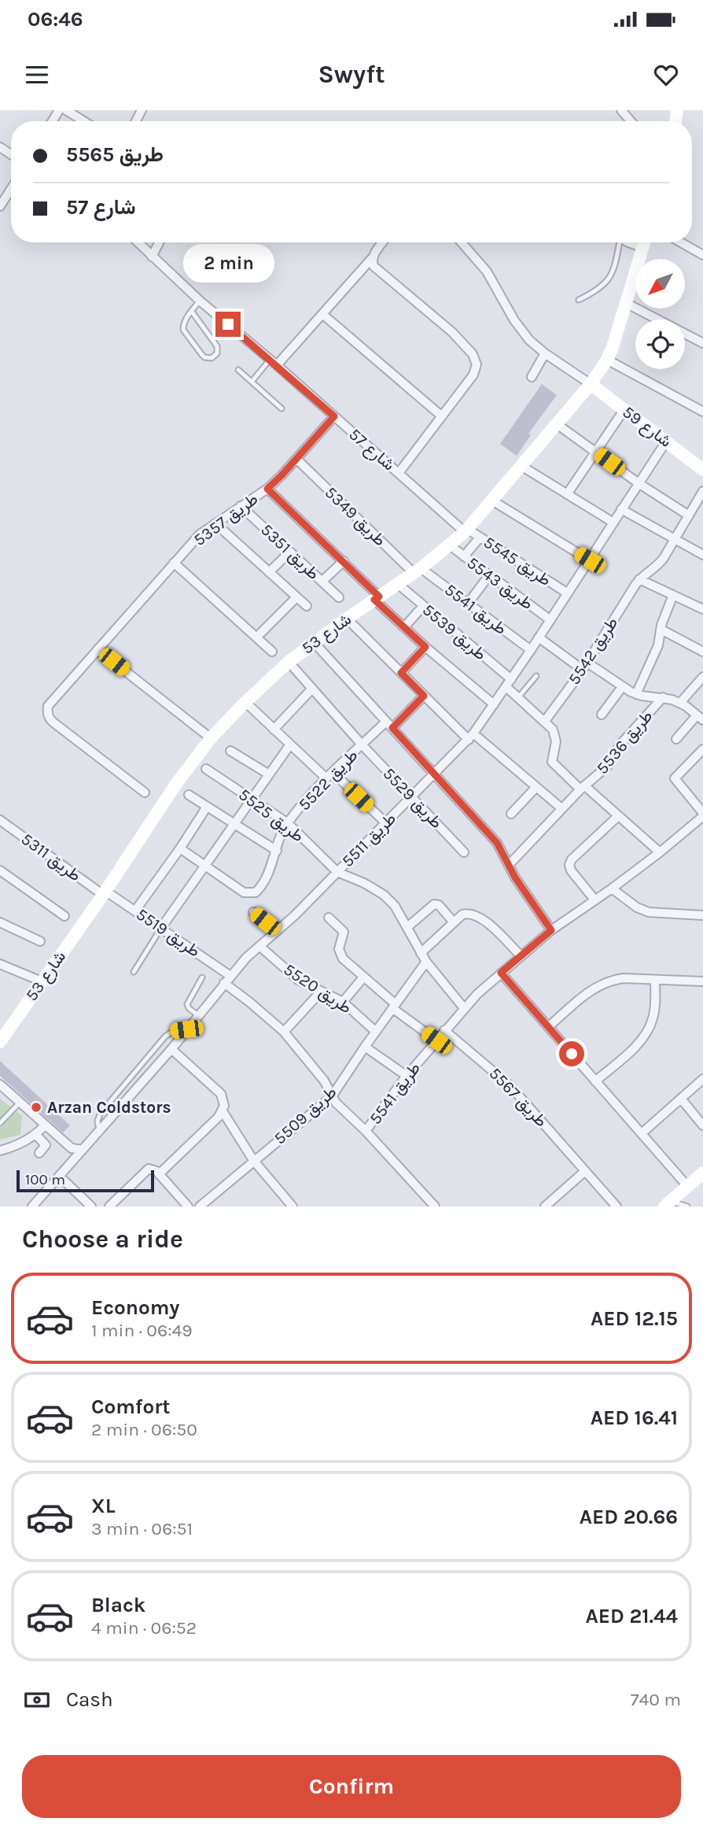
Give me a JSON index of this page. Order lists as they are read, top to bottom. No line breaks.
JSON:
{"streets":{"street":["شارع 59","شارع 57","طريق 5349","طريق 5357","طريق 5351","طريق 5545","طريق 5543","طريق 5541","طريق 5539","شارع 53","طريق 5542","طريق 5536","طريق 5522","طريق 5529","طريق 5525","طريق 5511","طريق 5311","طريق 5519","طريق 5520","طريق 5567","طريق 5509"]},"crossings":[["شارع 59","شارع 53"],["شارع 59","طريق 5511"],["شارع 57","طريق 5357"],["شارع 57","طريق 5545"],["شارع 57","شارع 53"],["طريق 5349","طريق 5357"],["طريق 5349","طريق 5541"],["طريق 5349","شارع 53"],["طريق 5357","طريق 5351"],["طريق 5351","شارع 53"],["طريق 5351","طريق 5511"],["طريق 5545","شارع 53"],["طريق 5545","طريق 5511"],["طريق 5543","شارع 53"],["طريق 5543","طريق 5511"],["طريق 5541","شارع 53"],["طريق 5541","طريق 5536"],["طريق 5541","طريق 5525"],["طريق 5541","طريق 5511"],["طريق 5541","طريق 5519"],["طريق 5541","طريق 5567"],["طريق 5539","شارع 53"],["طريق 5539","طريق 5511"],["شارع 53","طريق 5529"],["شارع 53","طريق 5311"],["شارع 53","طريق 5519"],["طريق 5522","طريق 5529"],["طريق 5522","طريق 5525"],["طريق 5529","طريق 5511"],["طريق 5525","طريق 5511"],["طريق 5525","طريق 5509"],["طريق 5511","طريق 5519"],["طريق 5511","طريق 5520"],["طريق 5311","طريق 5519"],["طريق 5519","طريق 5509"],["طريق 5520","طريق 5509"]],"places":["Arzan Coldstors"],"scale_bar":"100 m","north":"bottom left","page":{"status":"06:46","header":"Swyft","banner":["طريق 5565","شارع 57"],"bubble":"2 min","scale":"100 m","heading":"Choose a ride","list":[{"name":"Economy","note":"1 min · 06:49","value":"AED 12.15"},{"name":"Comfort","note":"2 min · 06:50","value":"AED 16.41"},{"name":"XL","note":"3 min · 06:51","value":"AED 20.66"},{"name":"Black","note":"4 min · 06:52","value":"AED 21.44"}],"pay":["Cash","740 m"],"buttons":"Confirm"}}
